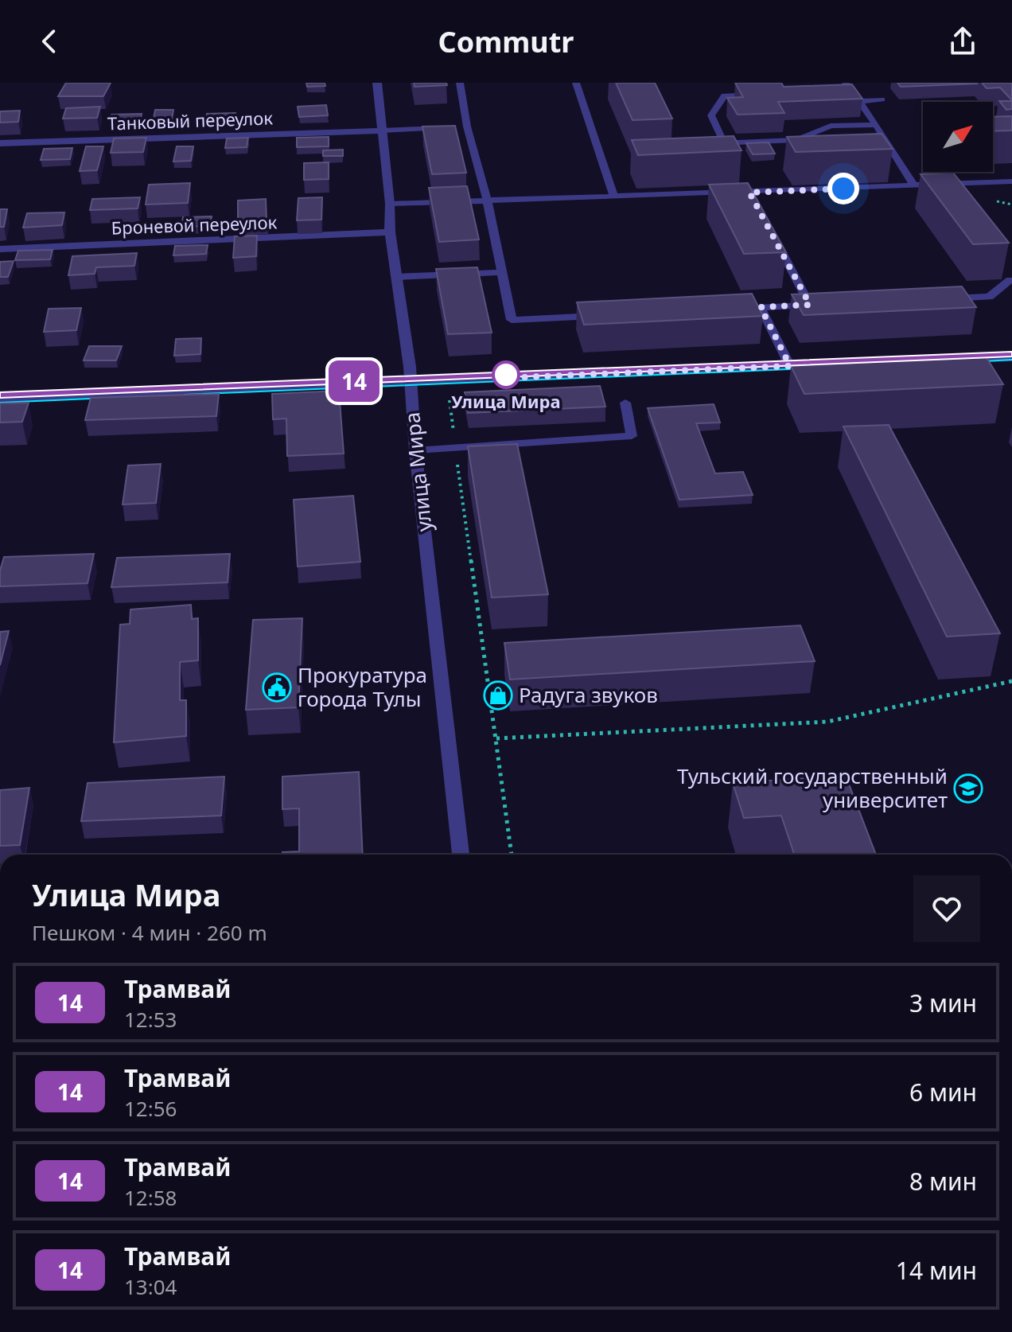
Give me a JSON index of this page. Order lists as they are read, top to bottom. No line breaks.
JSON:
{"streets":{"street":["Танковый переулок","Броневой переулок","улица Мира"]},"crossings":[["Танковый переулок","улица Мира"],["Броневой переулок","улица Мира"]],"places":{"other":["Улица Мира"],"public building":["Прокуратура города Тулы"],"shop":["Радуга звуков"],"school or university":["Тульский государственный университет"]},"lines":["tram line 14"],"north":"top right","page":{"header":"Commutr","on_map":"14","heading":["Улица Мира","Пешком · 4 мин · 260 m"],"list":[{"mark":"14","name":"Трамвай","note":"12:53","value":"3 мин"},{"mark":"14","name":"Трамвай","note":"12:56","value":"6 мин"},{"mark":"14","name":"Трамвай","note":"12:58","value":"8 мин"},{"mark":"14","name":"Трамвай","note":"13:04","value":"14 мин"}]}}
